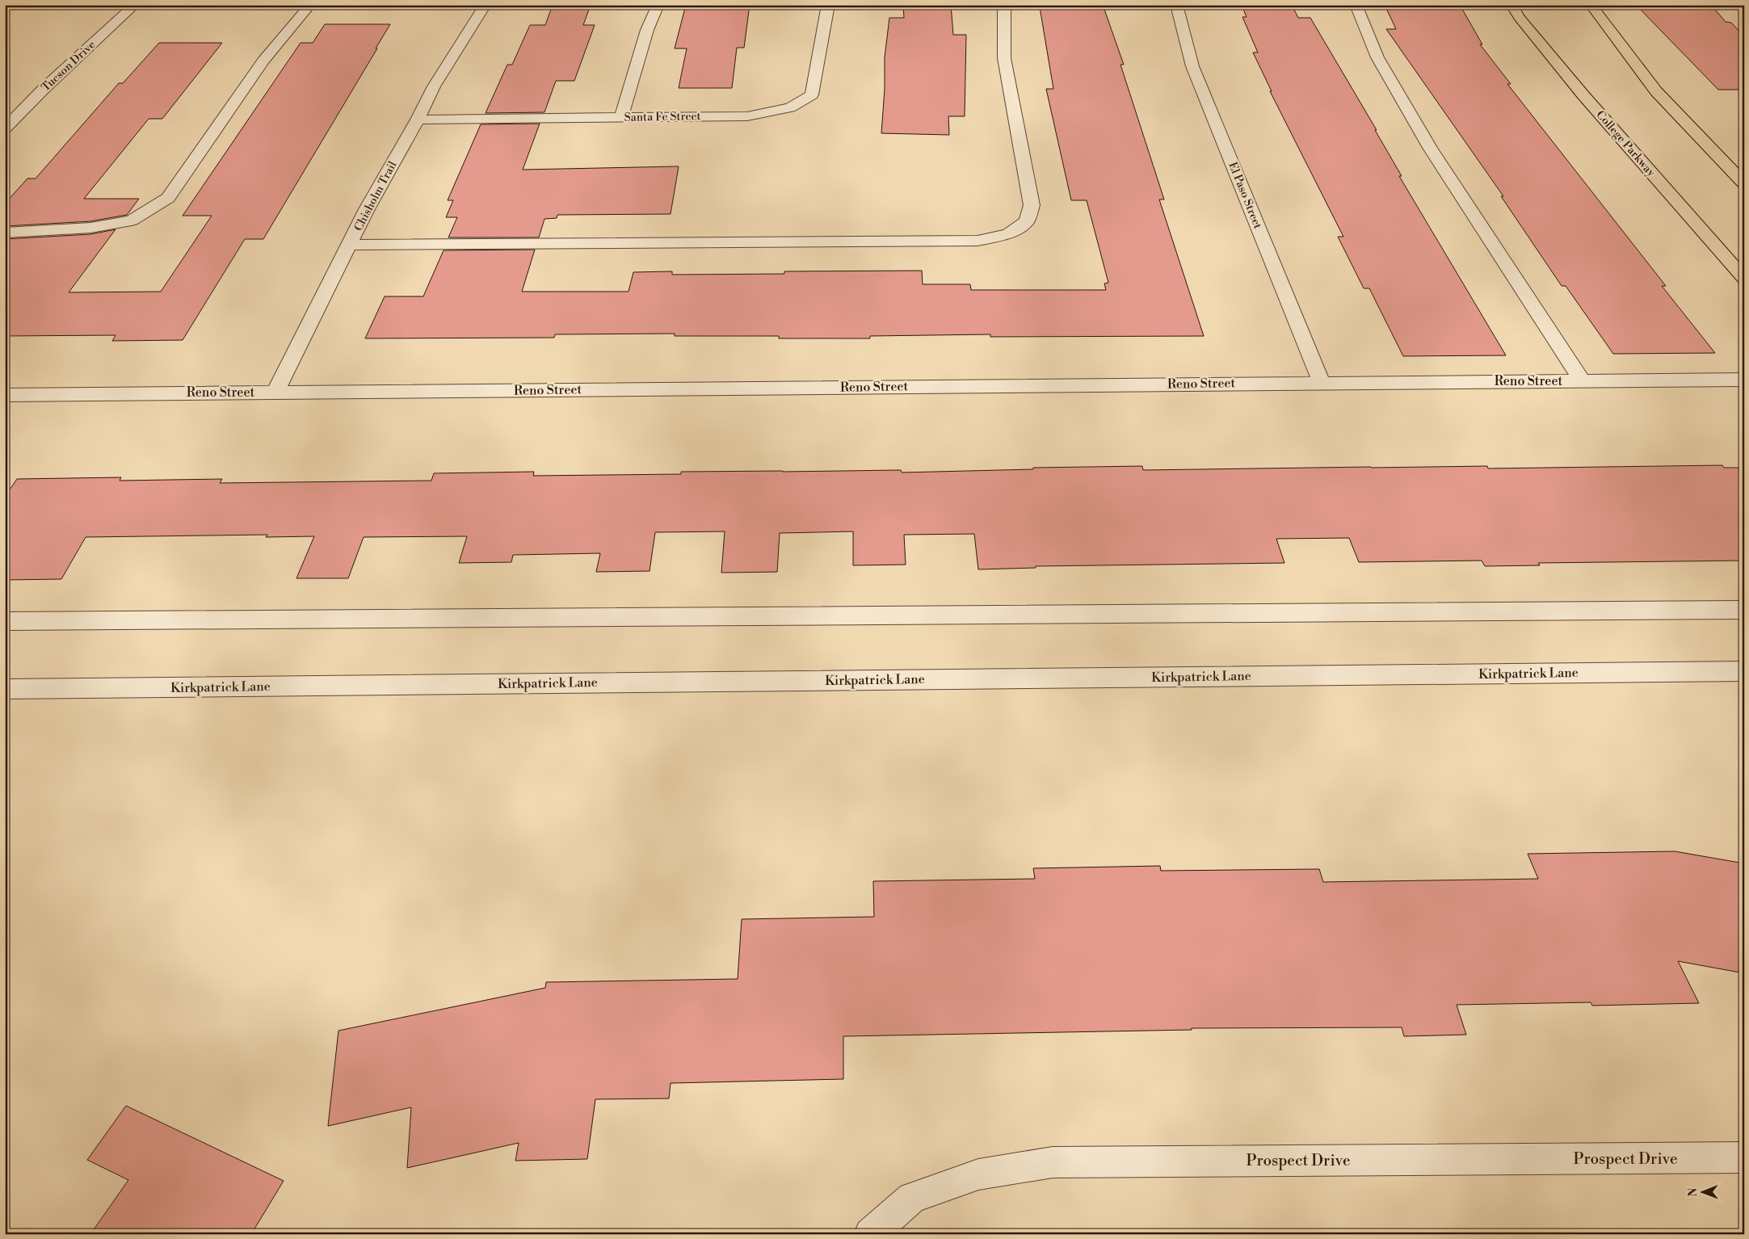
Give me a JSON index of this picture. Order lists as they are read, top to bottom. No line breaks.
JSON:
{"streets":{"main road":["College Parkway"],"street":["Tucson Drive","Santa Fe Street","El Paso Street","Chisholm Trail","Reno Street","Kirkpatrick Lane","Prospect Drive"]},"crossings":[["Santa Fe Street","Chisholm Trail"],["El Paso Street","Reno Street"],["Chisholm Trail","Reno Street"]],"north":"left"}
